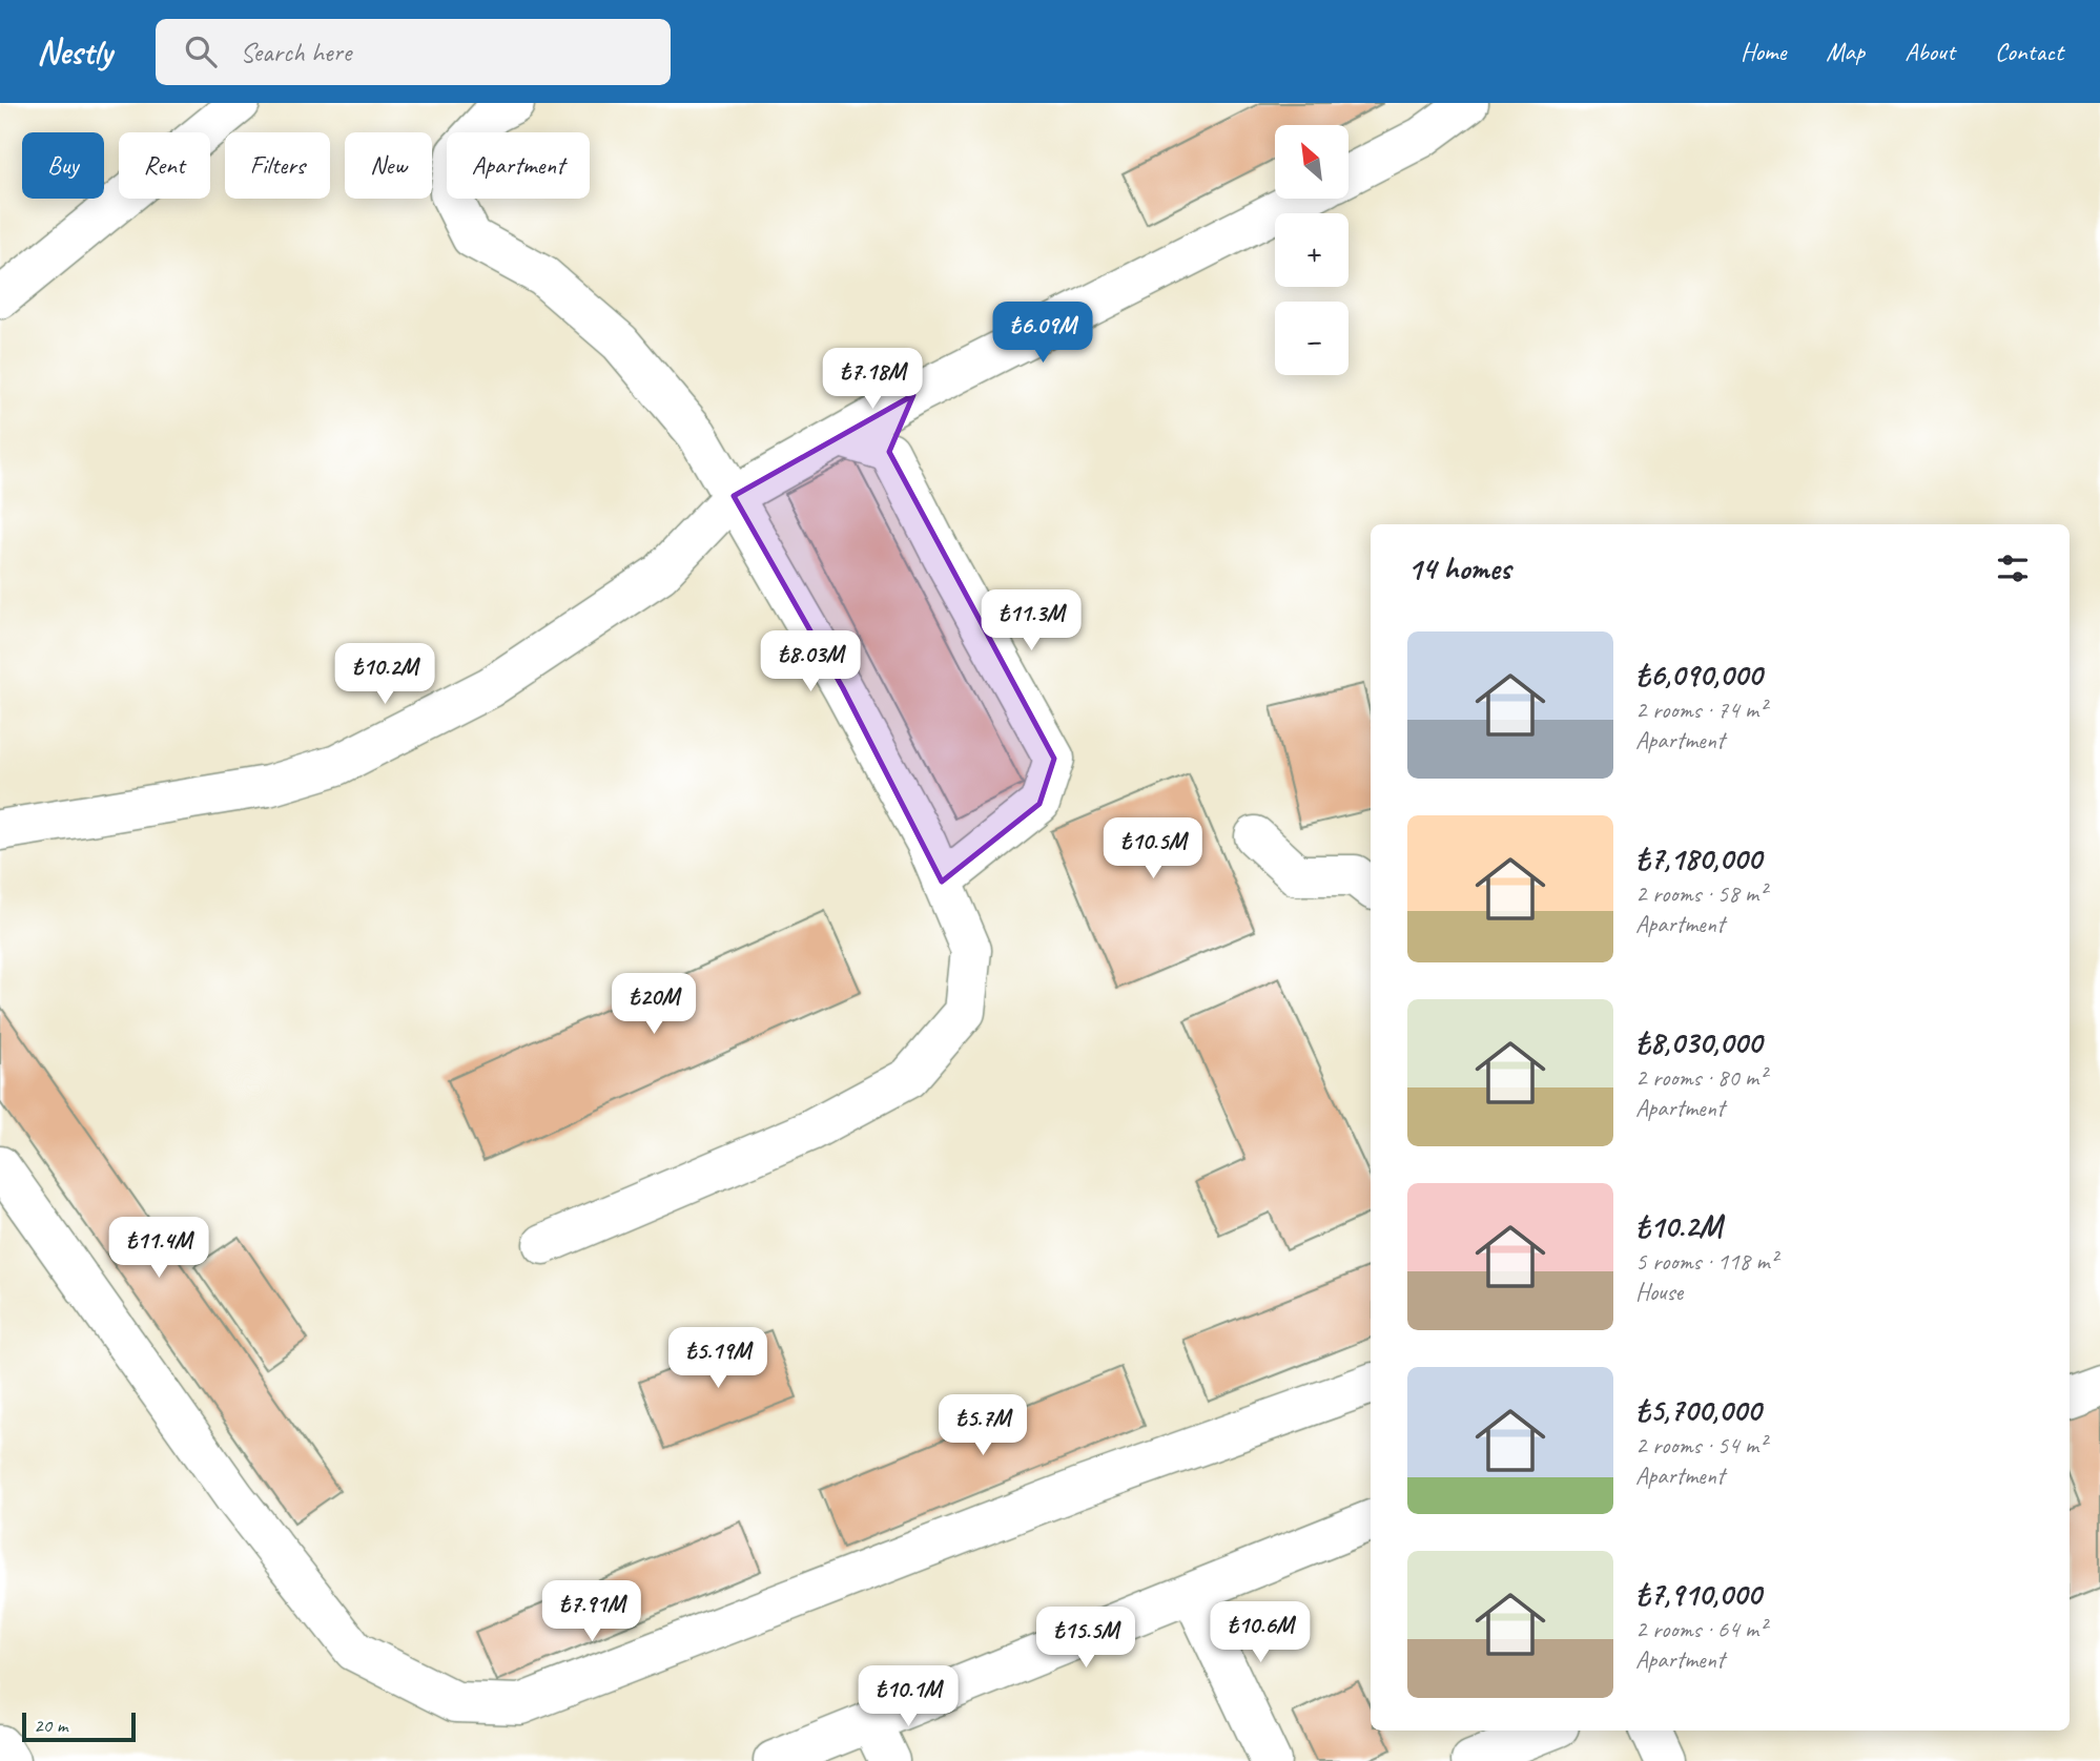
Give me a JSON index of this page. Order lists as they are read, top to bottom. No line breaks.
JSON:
{"scale_bar":"20 m","north":"top left","page":{"header":"Nestly","search":"Search here","nav":["Home","Map","About","Contact"],"map_buttons":["+","−"],"chip":["Buy","Rent","Filters","New","Apartment"],"price":["₺6.09M","₺7.18M","₺11.3M","₺8.03M","₺10.2M","₺10.5M","₺20M","₺11.4M","₺5.19M","₺5.7M","₺7.91M","₺10.6M","₺15.5M","₺10.1M"],"heading":"14 homes","list":[{"name":"₺6,090,000","note":"2 rooms · 74 m² · Apartment"},{"name":"₺7,180,000","note":"2 rooms · 58 m² · Apartment"},{"name":"₺8,030,000","note":"2 rooms · 80 m² · Apartment"},{"name":"₺10.2M","note":"5 rooms · 118 m² · House"},{"name":"₺5,700,000","note":"2 rooms · 54 m² · Apartment"},{"name":"₺7,910,000","note":"2 rooms · 64 m² · Apartment"}],"scale":"20 m"}}
